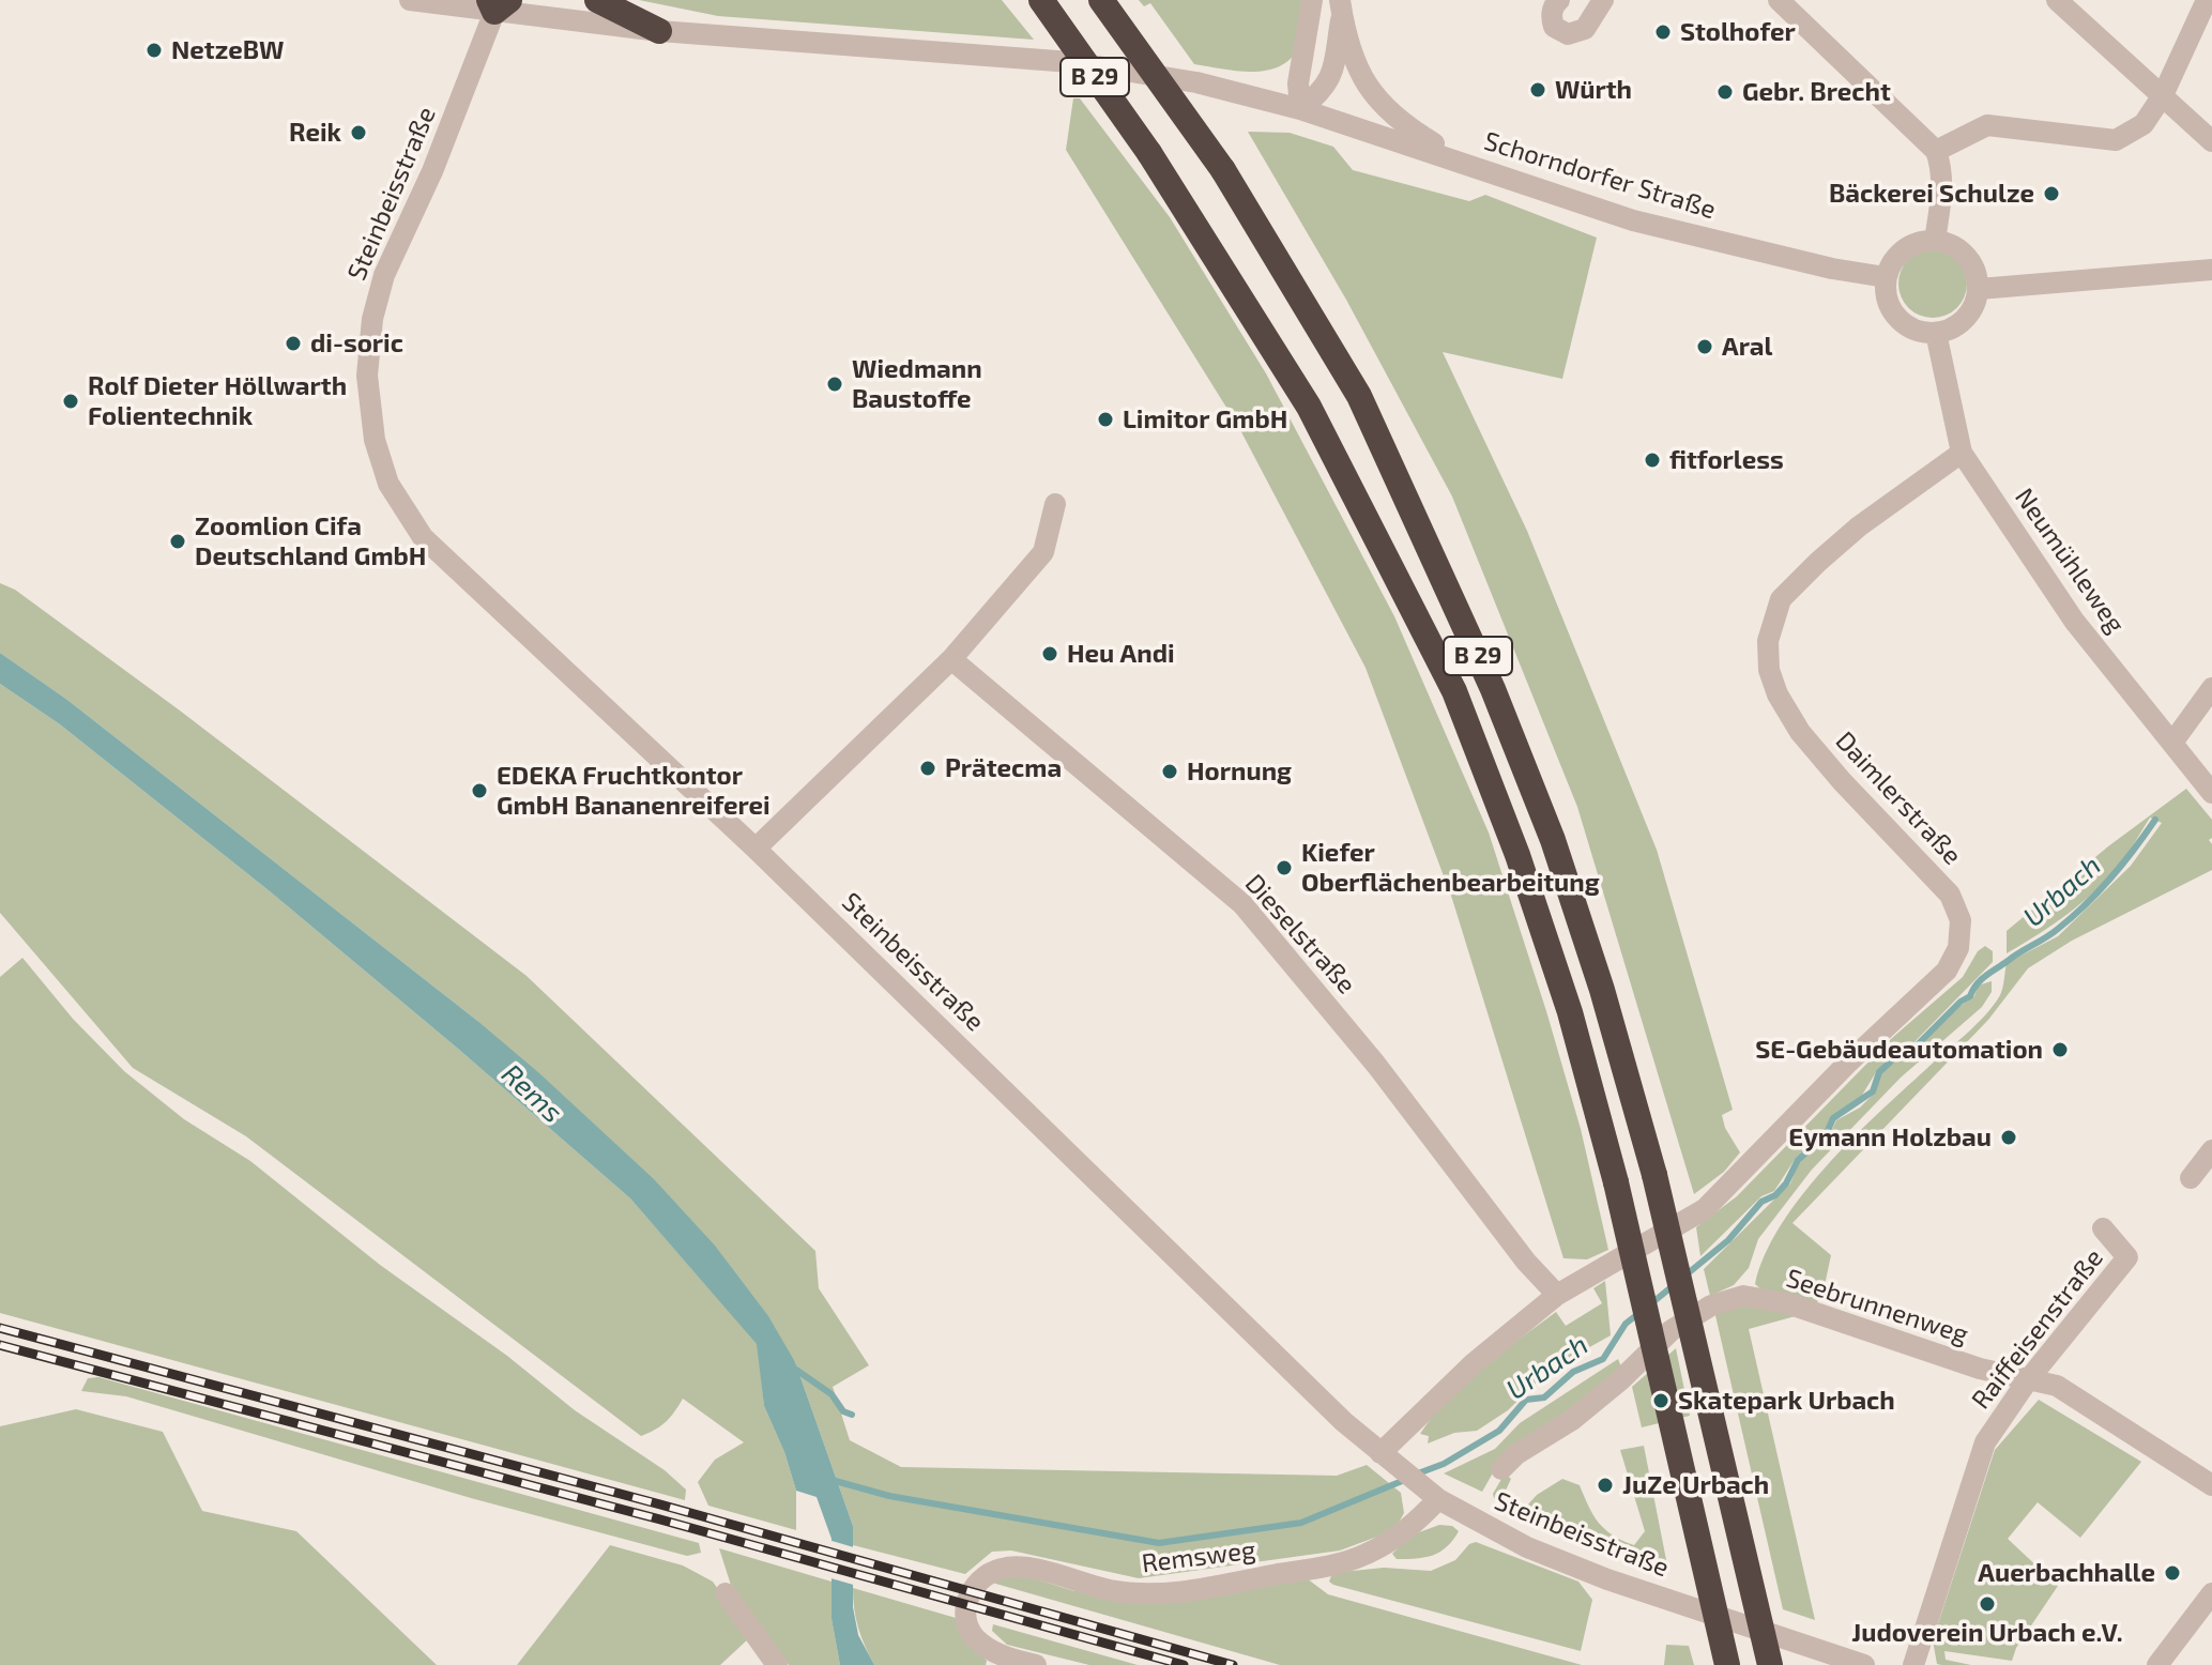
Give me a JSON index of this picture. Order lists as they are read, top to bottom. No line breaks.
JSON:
{"streets":{"highway":["B 29"],"street":["Schorndorfer Straße","Steinbeisstraße","Neumühleweg","Daimlerstraße","Dieselstraße","Seebrunnenweg","Raiffeisenstraße","Remsweg"]},"crossings":[["Schorndorfer Straße","Steinbeisstraße"],["Schorndorfer Straße","Neumühleweg"],["Steinbeisstraße","Remsweg"],["Neumühleweg","Daimlerstraße"],["Daimlerstraße","Dieselstraße"],["Seebrunnenweg","Raiffeisenstraße"]],"water":["Urbach","Rems"],"places":["Stolhofer","NetzeBW","Würth","Gebr. Brecht","Reik","Bäckerei Schulze","di-soric","Aral","Wiedmann Baustoffe","Rolf Dieter Höllwarth Folientechnik","Limitor GmbH","fitforless","Zoomlion Cifa Deutschland GmbH","Heu Andi","Prätecma","Hornung","EDEKA Fruchtkontor GmbH Bananenreiferei","Kiefer Oberflächenbearbeitung","SE-Gebäudeautomation","Eymann Holzbau","Skatepark Urbach","JuZe Urbach","Auerbachhalle","Judoverein Urbach e.V."]}
